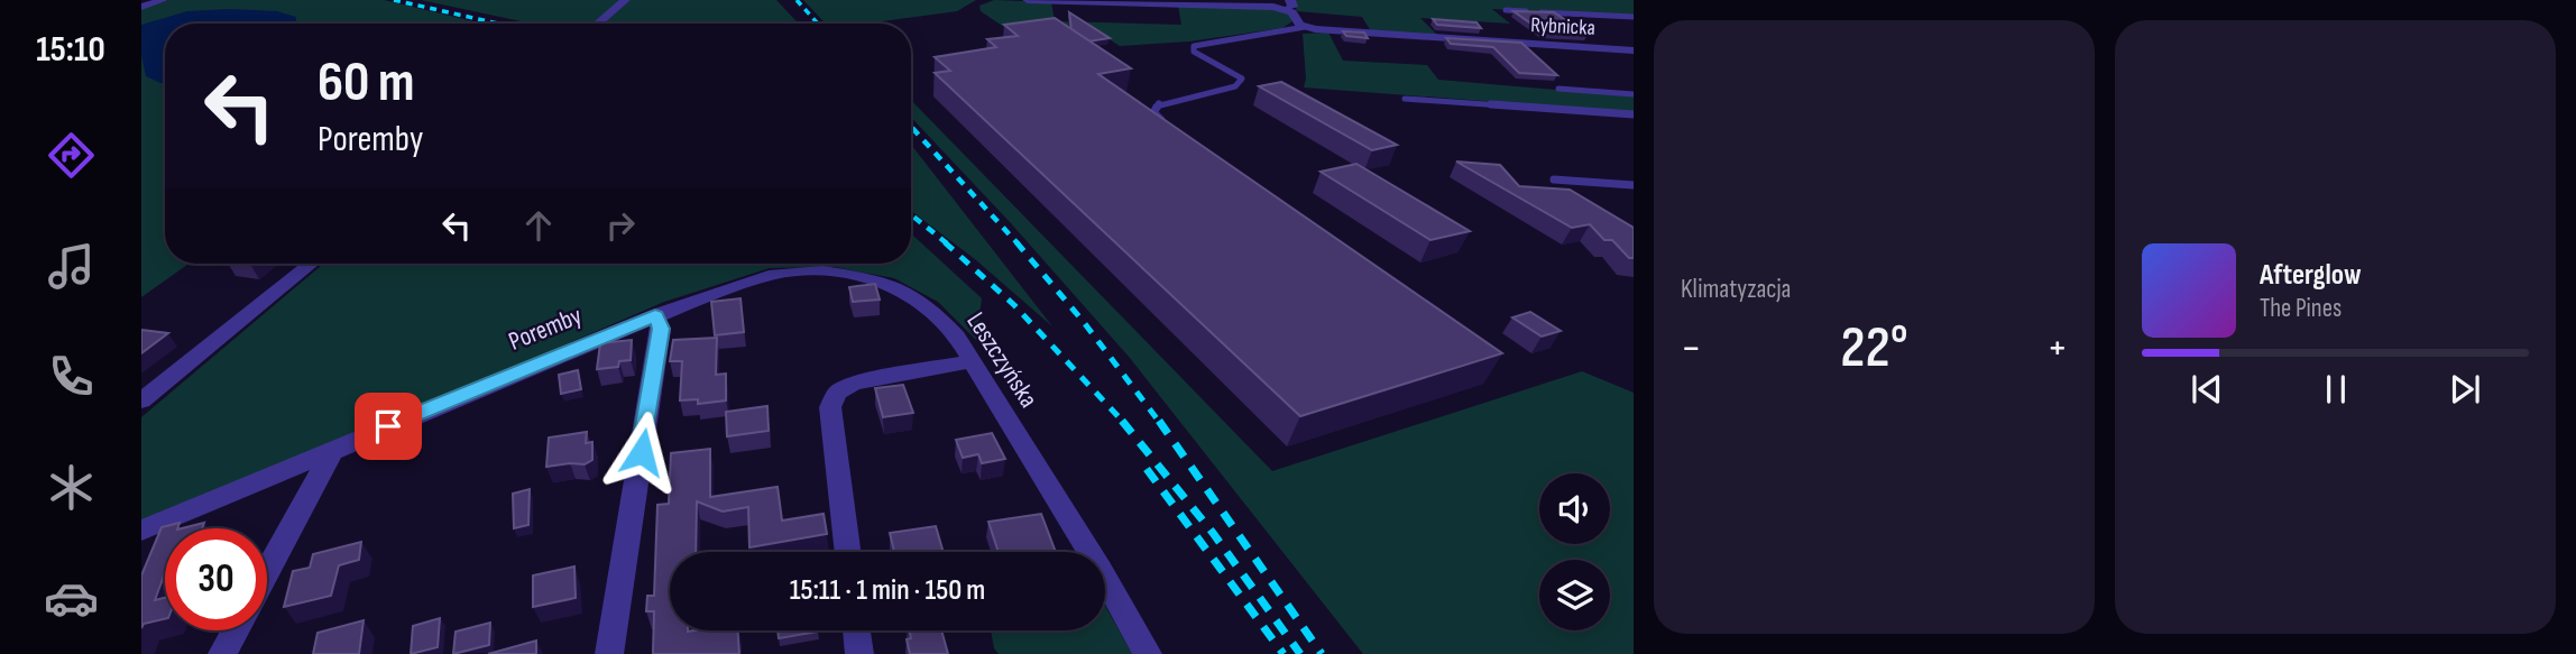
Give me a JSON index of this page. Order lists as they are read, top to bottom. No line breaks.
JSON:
{"streets":{"street":["Rybnicka","Poremby","Leszczyńska"]},"crossings":[["Poremby","Leszczyńska"]],"page":{"tabs":"15:10","tile":"Klimatyzacja","turn":["60 m","Poremby"],"song":["Afterglow","The Pines"],"heat":["−","22°","+"],"limit":"30","trip":"15:11 · 1 min · 150 m"}}
